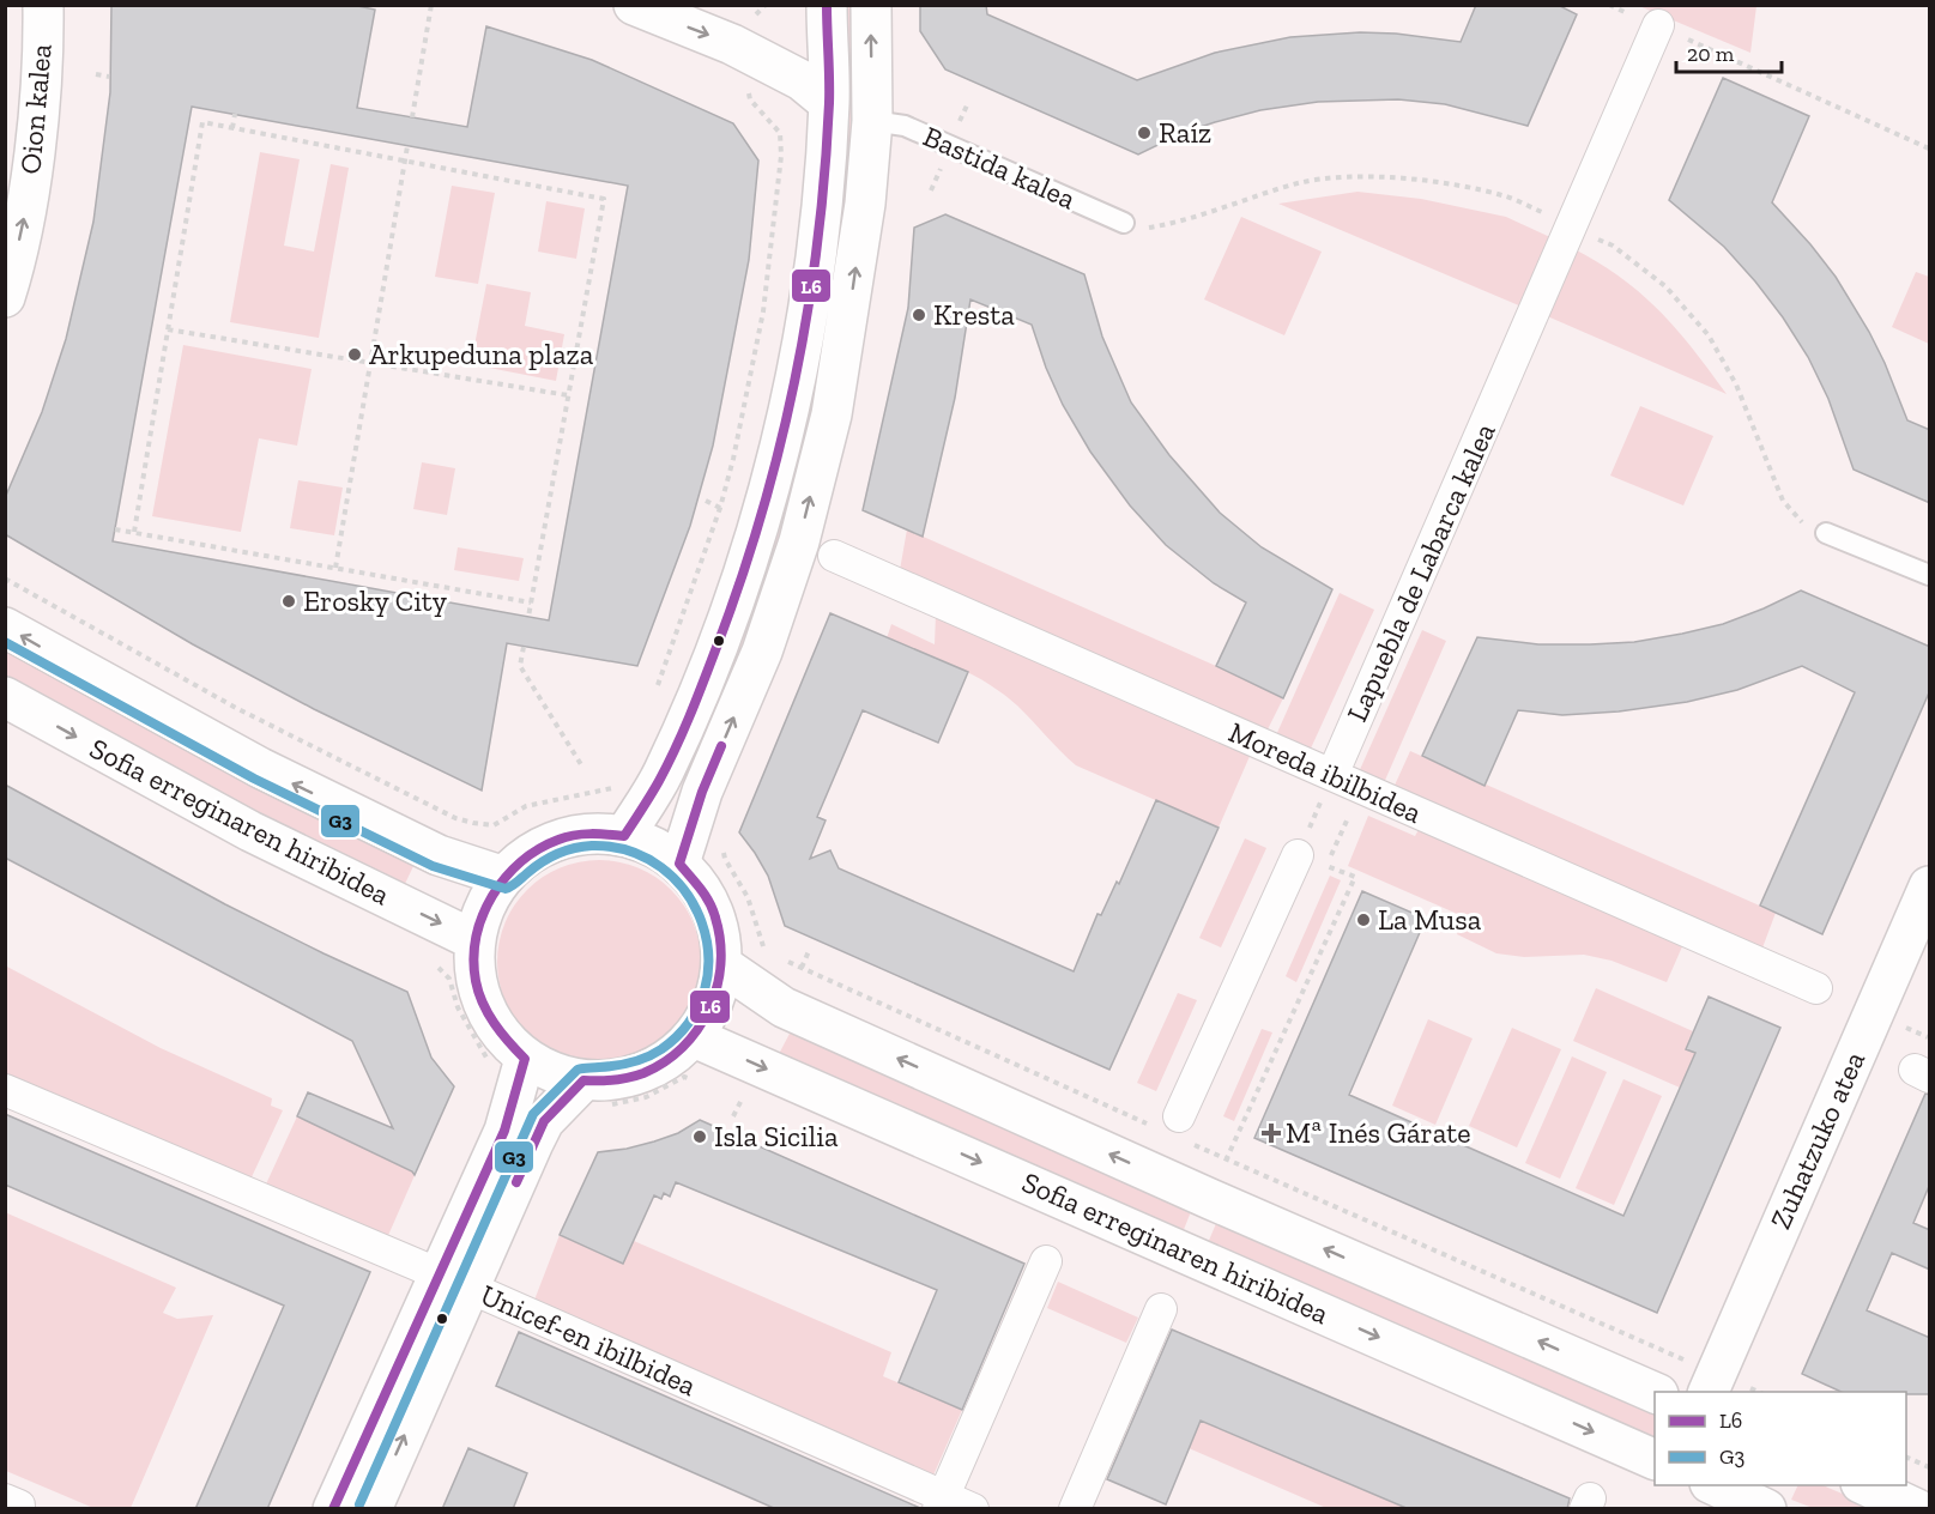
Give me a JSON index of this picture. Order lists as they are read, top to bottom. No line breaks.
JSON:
{"streets":{"main road":["Oion kalea","Sofia erreginaren hiribidea","Zuhatzuko atea"],"street":["Lapuebla de Labarca kalea","Moreda ibilbidea","Unicef-en ibilbidea"],"lane":["Bastida kalea"]},"crossings":[["Lapuebla de Labarca kalea","Moreda ibilbidea"]],"one_way":["Oion kalea"],"places":{"other":["Raíz","Kresta","Arkupeduna plaza","Erosky City","La Musa","Isla Sicilia"],"health":["Mª Inés Gárate"]},"lines":["transit line L6","transit line G3"],"legend":["L6","G3"],"scale_bar":"20 m"}
